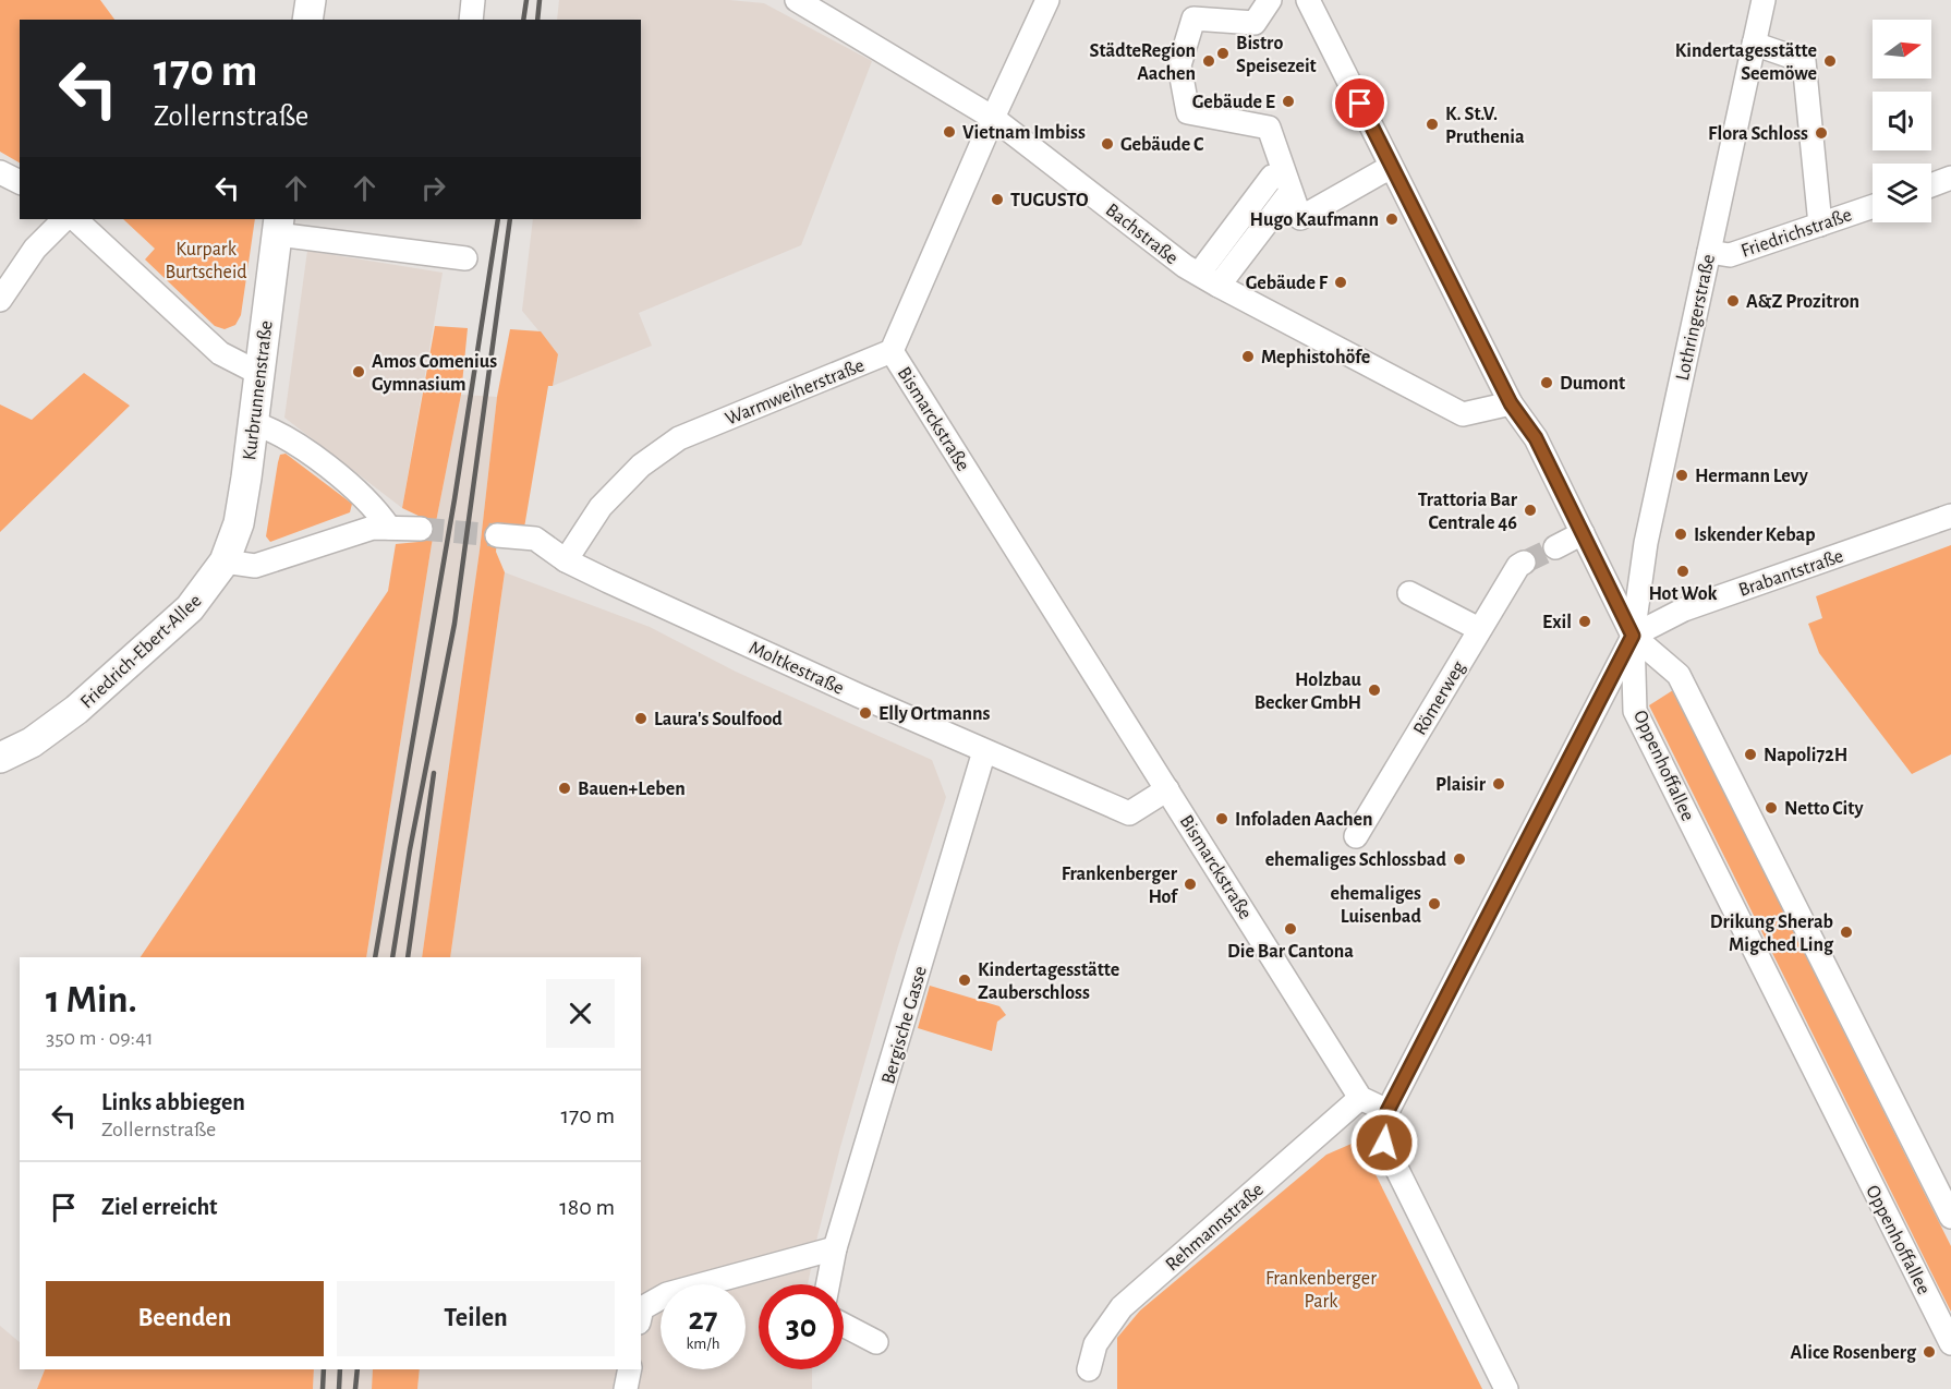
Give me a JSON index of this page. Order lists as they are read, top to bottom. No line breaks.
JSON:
{"streets":{"main road":["Kurbrunnenstraße","Friedrich-Ebert-Allee"],"street":["Friedrichstraße","Bachstraße","Lothringerstraße","Warmweiherstraße","Bismarckstraße","Brabantstraße","Moltkestraße","Römerweg","Oppenhoffallee","Bergische Gasse","Rehmannstraße"]},"crossings":[["Friedrichstraße","Lothringerstraße"],["Lothringerstraße","Brabantstraße"],["Lothringerstraße","Oppenhoffallee"],["Kurbrunnenstraße","Friedrich-Ebert-Allee"],["Warmweiherstraße","Bismarckstraße"],["Warmweiherstraße","Moltkestraße"],["Bismarckstraße","Moltkestraße"],["Bismarckstraße","Rehmannstraße"],["Brabantstraße","Oppenhoffallee"],["Moltkestraße","Bergische Gasse"]],"parks":["Kurpark Burtscheid","Frankenberger Park"],"places":["Bistro Speisezeit","StädteRegion Aachen","Kindertagesstätte Seemöwe","Gebäude E","K. St.V. Pruthenia","Vietnam Imbiss","Flora Schloss","Gebäude C","TUGUSTO","Hugo Kaufmann","Gebäude F","A&Z Prozitron","Mephistohöfe","Amos Comenius Gymnasium","Dumont","Hermann Levy","Trattoria Bar Centrale 46","Iskender Kebap","Hot Wok","Exil","Holzbau Becker GmbH","Elly Ortmanns","Laura's Soulfood","Napoli72H","Plaisir","Bauen+Leben","Netto City","Infoladen Aachen","ehemaliges Schlossbad","Frankenberger Hof","ehemaliges Luisenbad","Die Bar Cantona","Drikung Sherab Migched Ling","Kindertagesstätte Zauberschloss","Alice Rosenberg"],"north":"right","page":{"turn":["170 m","Zollernstraße"],"heading":["1 Min.","350 m · 09:41"],"list":[{"name":"Links abbiegen","note":"Zollernstraße","value":"170 m"},{"name":"Ziel erreicht","value":"180 m"}],"buttons":["Beenden","Teilen"],"speed":"27 km/h","limit":"30"}}
